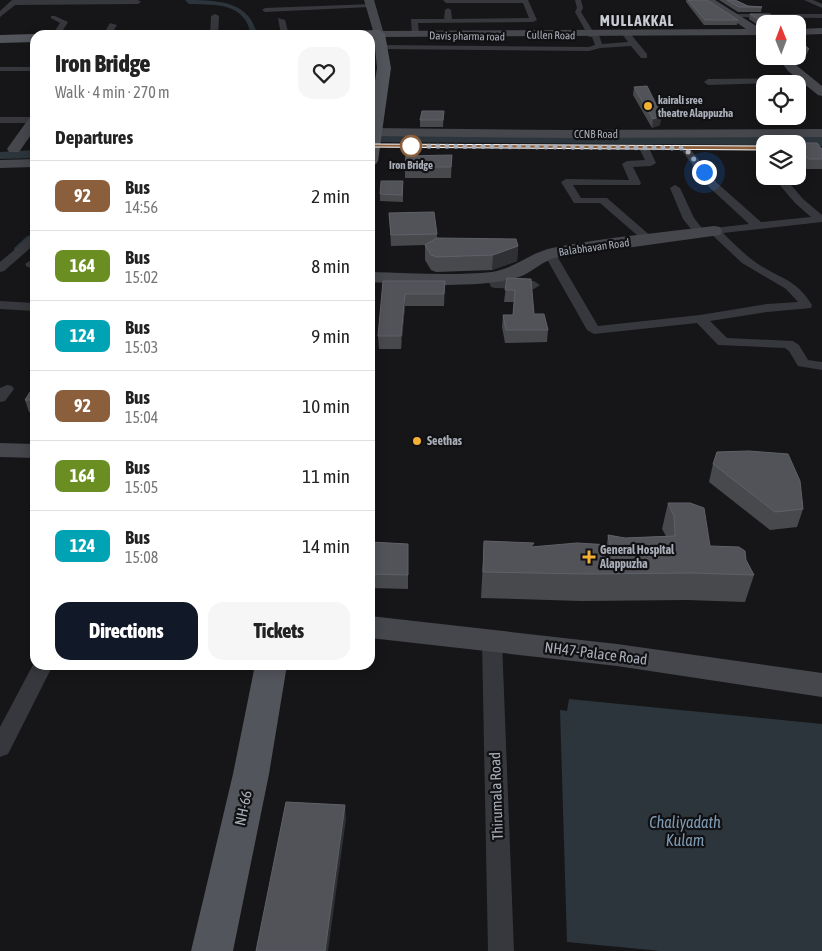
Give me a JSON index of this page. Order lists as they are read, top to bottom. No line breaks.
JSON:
{"streets":{"main road":["Cullen Road","CCNB Road","Balabhavan Road","NH47-Palace Road","NH-66"],"street":["Davis pharma road","Thirumala Road"]},"crossings":[["Cullen Road","Davis pharma road"],["NH47-Palace Road","Thirumala Road"]],"districts":["MULLAKKAL"],"water":["Chaliyadath Kulam"],"places":{"other":["kairali sree theatre Alappuzha","Iron Bridge","Seethas"],"health":["General Hospital Alappuzha"]},"lines":["bus line 92"],"north":"top","page":{"heading":[["Iron Bridge","Walk · 4 min · 270 m"],"Departures"],"list":[{"mark":"92","name":"Bus","note":"14:56","value":"2 min"},{"mark":"164","name":"Bus","note":"15:02","value":"8 min"},{"mark":"124","name":"Bus","note":"15:03","value":"9 min"},{"mark":"92","name":"Bus","note":"15:04","value":"10 min"},{"mark":"164","name":"Bus","note":"15:05","value":"11 min"},{"mark":"124","name":"Bus","note":"15:08","value":"14 min"}],"buttons":["Directions","Tickets"]}}
